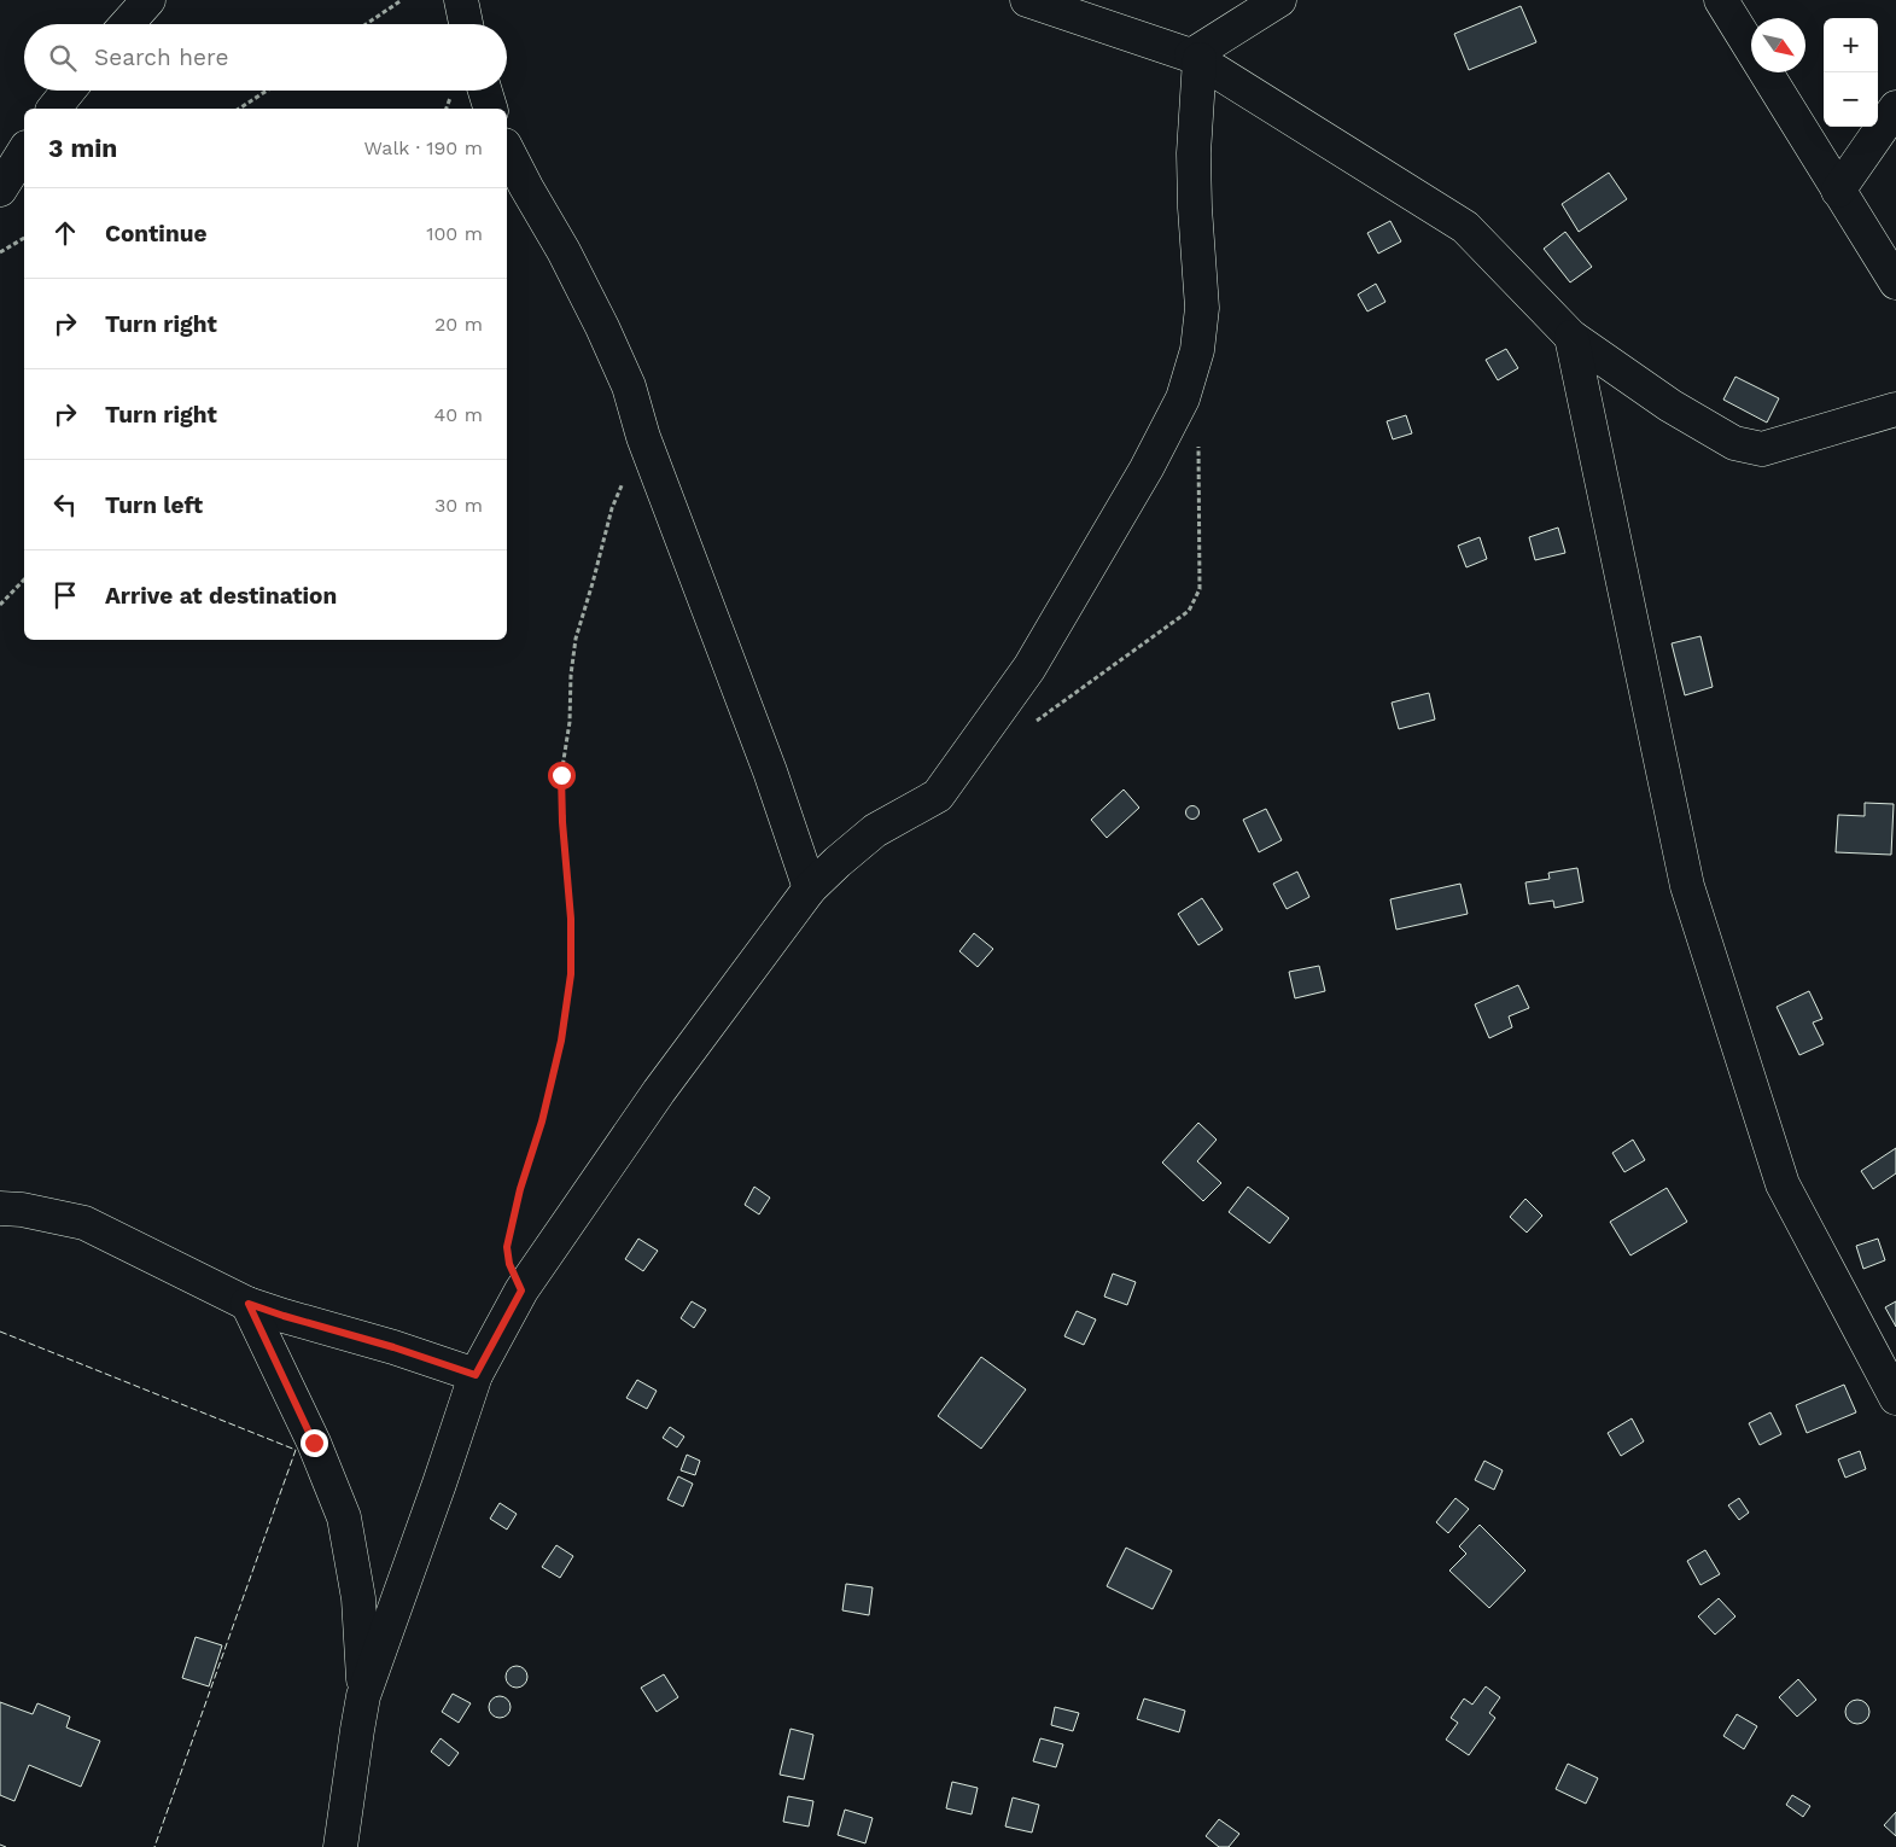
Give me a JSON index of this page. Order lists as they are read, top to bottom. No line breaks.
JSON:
{"north":"bottom right","page":{"map_buttons":["+","−"],"search":"Search here","heading":["3 min","Walk · 190 m"],"list":[["Continue","100 m"],["Turn right","20 m"],["Turn right","40 m"],["Turn left","30 m"],"Arrive at destination"]}}
